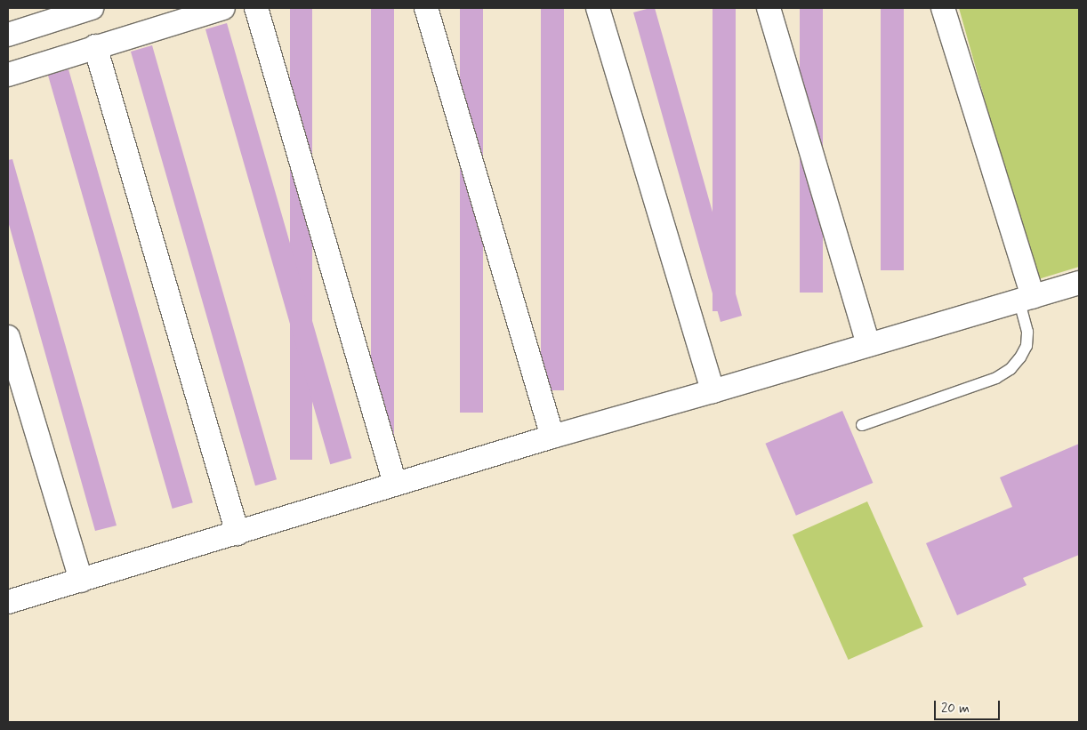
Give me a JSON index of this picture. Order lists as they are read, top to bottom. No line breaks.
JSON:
{"scale_bar":"20 m"}
